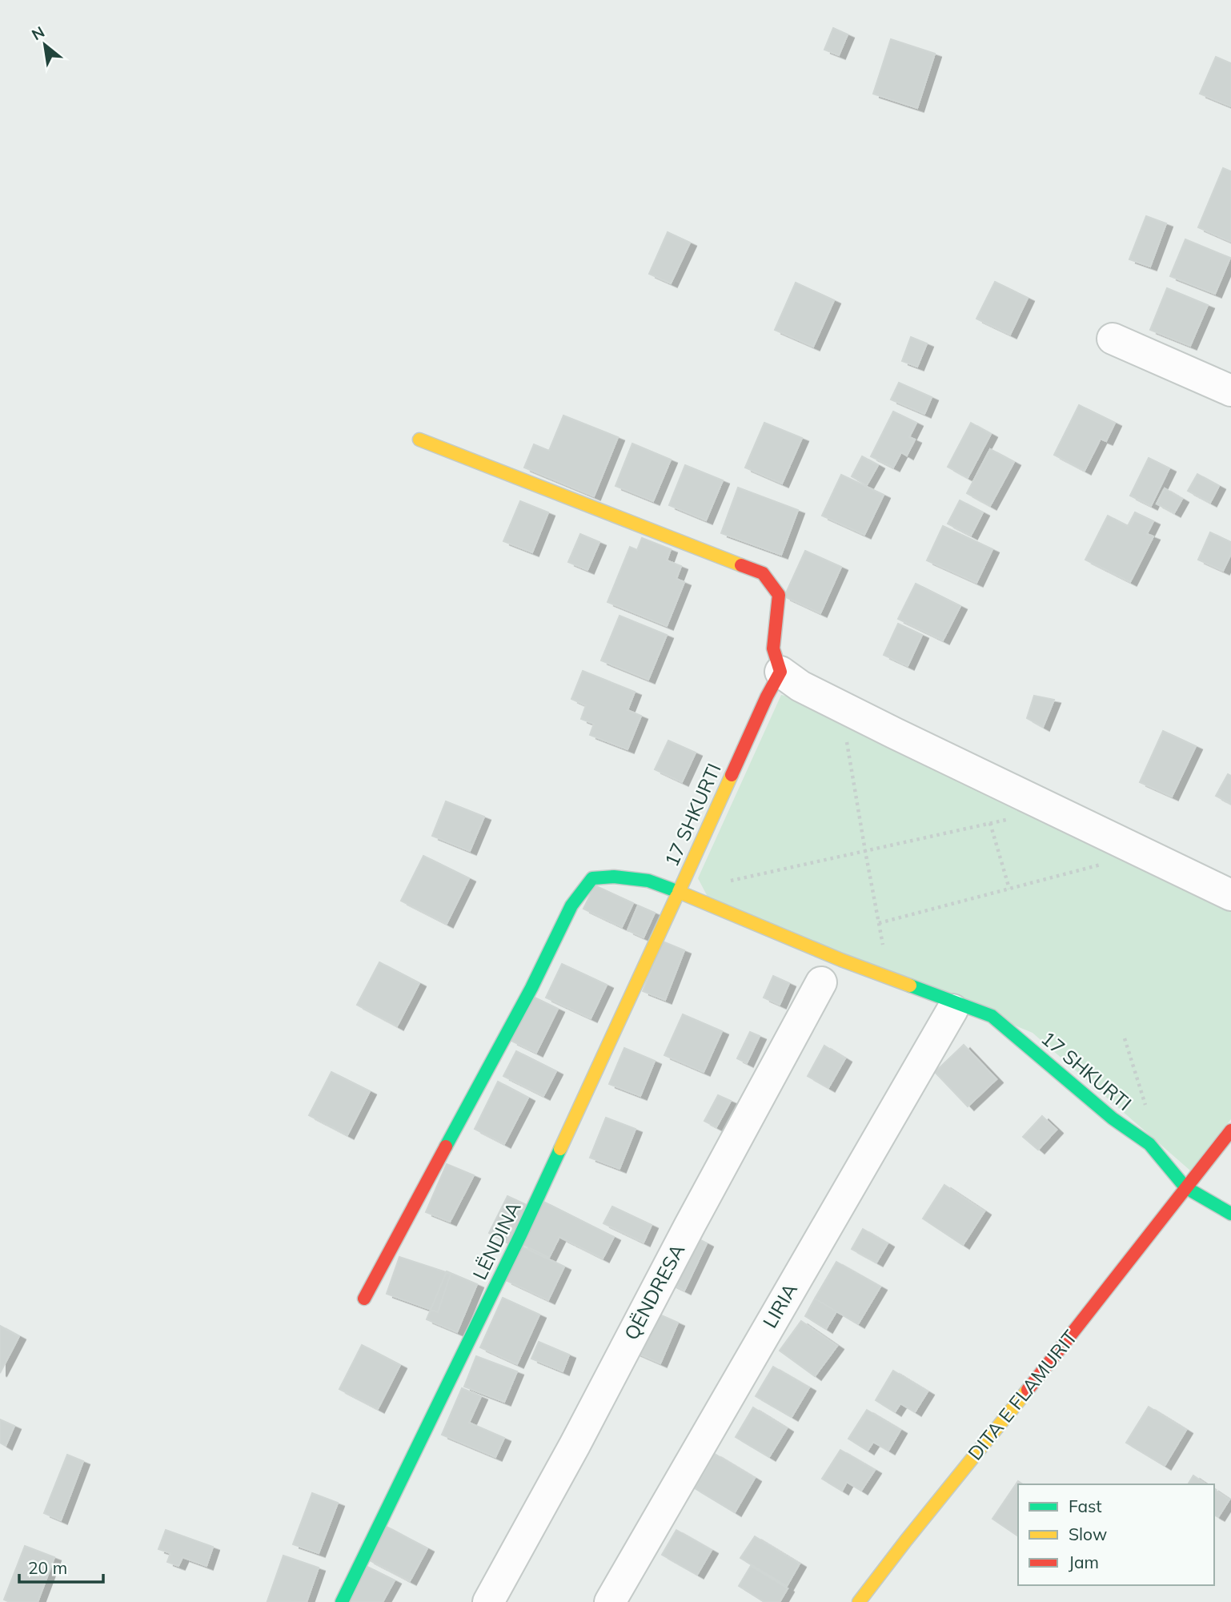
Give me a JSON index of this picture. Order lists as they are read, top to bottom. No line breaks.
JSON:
{"streets":{"street":["17 SHKURTI","LËNDINA","QËNDRESA","LIRIA","DITA E FLAMURIT"]},"crossings":[["17 SHKURTI","LËNDINA"],["17 SHKURTI","DITA E FLAMURIT"]],"legend":["Fast","Slow","Jam"],"scale_bar":"20 m","north":"top left"}
